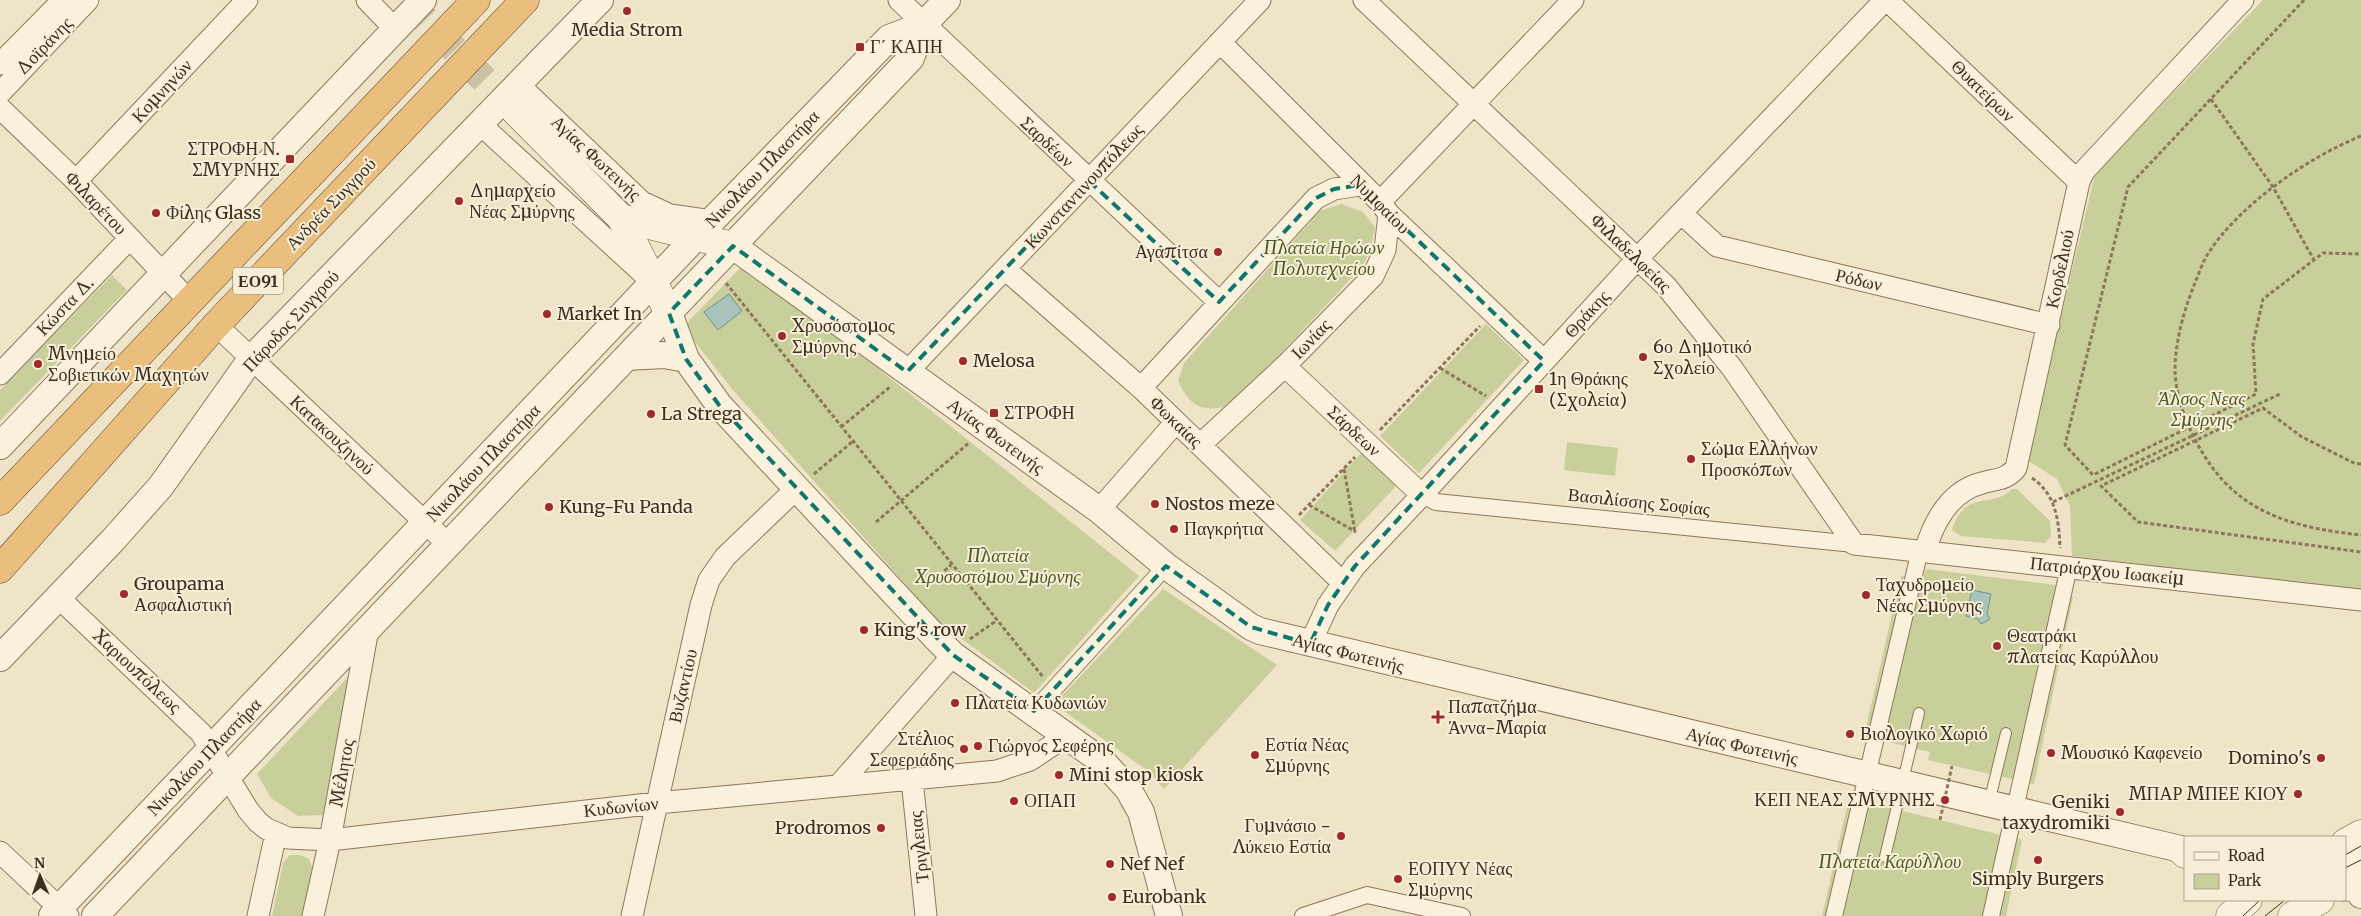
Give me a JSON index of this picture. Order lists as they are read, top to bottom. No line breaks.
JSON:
{"streets":{"highway":["Ανδρέα Συγγρού","ΕΟ91"],"main road":["Αγίας Φωτεινής"],"street":["Δοϊράνης","Κομνηνών","Θυατείρων","Σαρδέων","Νικολάου Πλαστήρα","Κωνσταντινουπόλεως","Φιλαρέτου","Νυμφαίου","Φιλαδελφείας","Κορδελιού","Ρόδων","Κώστα Δ.","Θράκης","Πάροδος Συγγρού","Ιωνίας","Φωκαίας","Σάρδεων","Κατακουζηνού","Βασιλίσσης Σοφίας","Πατριάρχου Ιωακείμ","Χαριουπόλεως","Βυζαντίου","Μέλητος","Κυδωνίων","Τριγλειας"]},"crossings":[["Κομνηνών","Φιλαρέτου"],["Θυατείρων","Κορδελιού"],["Θυατείρων","Θράκης"],["Σαρδέων","Νικολάου Πλαστήρα"],["Σαρδέων","Κωνσταντινουπόλεως"],["Αγίας Φωτεινής","Νικολάου Πλαστήρα"],["Αγίας Φωτεινής","Κωνσταντινουπόλεως"],["Αγίας Φωτεινής","Θράκης"],["Αγίας Φωτεινής","Πάροδος Συγγρού"],["Νικολάου Πλαστήρα","Κατακουζηνού"],["Νικολάου Πλαστήρα","Χαριουπόλεως"],["Νικολάου Πλαστήρα","Μέλητος"],["Νικολάου Πλαστήρα","Κυδωνίων"],["Κωνσταντινουπόλεως","Νυμφαίου"],["Κωνσταντινουπόλεως","Φωκαίας"],["Φιλαρέτου","Ανδρέα Συγγρού"],["Φιλαρέτου","Κώστα Δ."],["Ανδρέα Συγγρού","Κατακουζηνού"],["Νυμφαίου","Θράκης"],["Νυμφαίου","Ιωνίας"],["Φιλαδελφείας","Θράκης"],["Φιλαδελφείας","Βασιλίσσης Σοφίας"],["Φιλαδελφείας","Πατριάρχου Ιωακείμ"],["Κορδελιού","Ρόδων"],["Ρόδων","Θράκης"],["Θράκης","Φωκαίας"],["Θράκης","Σάρδεων"],["Θράκης","Βασιλίσσης Σοφίας"],["Πάροδος Συγγρού","Κατακουζηνού"],["Πάροδος Συγγρού","Χαριουπόλεως"],["Ιωνίας","Φωκαίας"],["Ιωνίας","Σάρδεων"],["Σάρδεων","Βασιλίσσης Σοφίας"],["Βασιλίσσης Σοφίας","Πατριάρχου Ιωακείμ"],["Χαριουπόλεως","Κυδωνίων"],["Βυζαντίου","Κυδωνίων"],["Μέλητος","Κυδωνίων"],["Κυδωνίων","Τριγλειας"]],"parks":["Πλατεία Ηρώων Πολυτεχνείου","Άλσος Νεας Σμύρνης","Πλατεία Χρυσοστόμου Σμύρνης","Πλατεία Καρύλλου"],"places":{"other":["Media Strom","Δημαρχείο Νέας Σμύρνης","Φίλης Glass","Αγαπίτσα","Market In","Χρυσόστομος Σμύρνης","6ο Δημοτικό Σχολείο","Melosa","Μνημείο Σοβιετικών Μαχητών","La Strega","Σώμα Ελλήνων Προσκόπων","Nostos meze","Kung-Fu Panda","Παγκρήτια","Groupama Ασφαλιστική","Ταχυδρομείο Νέας Σμύρνης","King's row","Θεατράκι πλατείας Καρύλλου","Πλατεία Κυδωνιών","Βιολογικό Χωριό","Γιώργος Σεφέρης","Στέλιος Σεφεριάδης","Μουσικό Καφενείο","Εστία Νέας Σμύρνης","Domino's","Mini stop kiosk","ΜΠΑΡ ΜΠΕΕ ΚΙΟΥ","ΚΕΠ ΝΕΑΣ ΣΜΥΡΝΗΣ","ΟΠΑΠ","Geniki taxydromiki","Prodromos","Γυμνάσιο - Λύκειο Εστία","Simply Burgers","Nef Nef","ΕΟΠΥΥ Νέας Σμύρνης","Eurobank"],"transit":["Γ΄ ΚΑΠΗ","ΣΤΡΟΦΗ Ν. ΣΜΥΡΝΗΣ","1η Θράκης (Σχολεία)","ΣΤΡΟΦΗ"],"health":["Παπατζήμα Άννα-Μαρία"]},"legend":["Road","Park"],"north":"top"}
